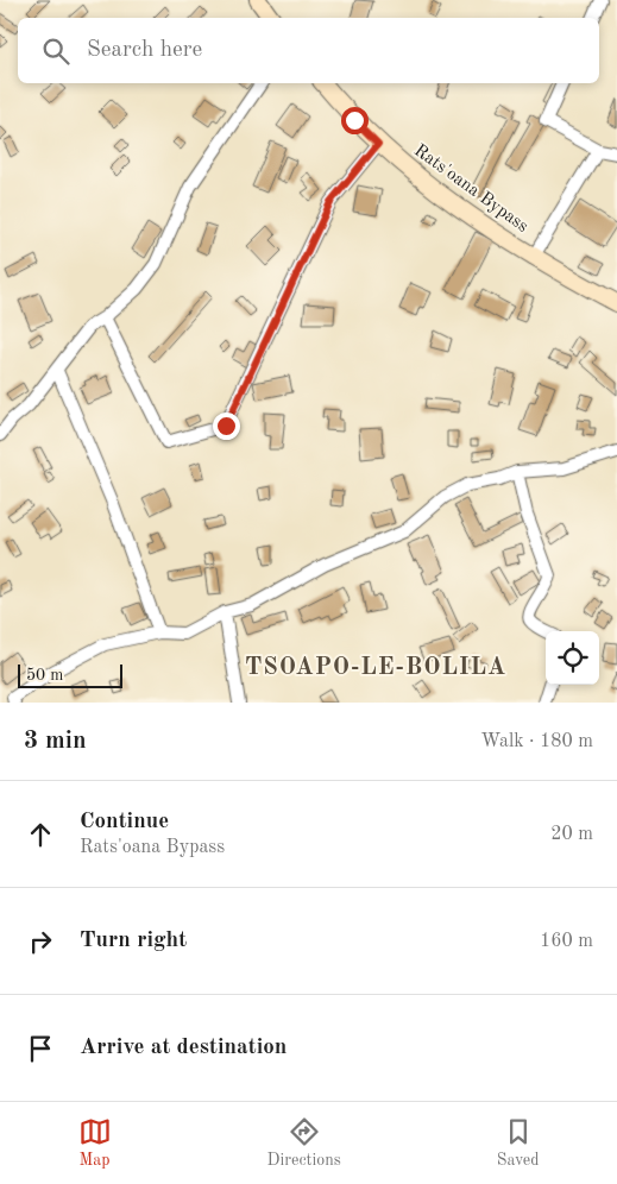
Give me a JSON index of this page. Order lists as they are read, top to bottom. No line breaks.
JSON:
{"streets":{"street":["Rats'oana Bypass"]},"districts":["TSOAPO-LE-BOLILA"],"scale_bar":"50 m","page":{"search":"Search here","scale":"50 m","heading":["3 min","Walk · 180 m"],"list":[["Continue","Rats'oana Bypass","20 m"],["Turn right","160 m"],"Arrive at destination"],"nav":["Map","Directions","Saved"]}}
